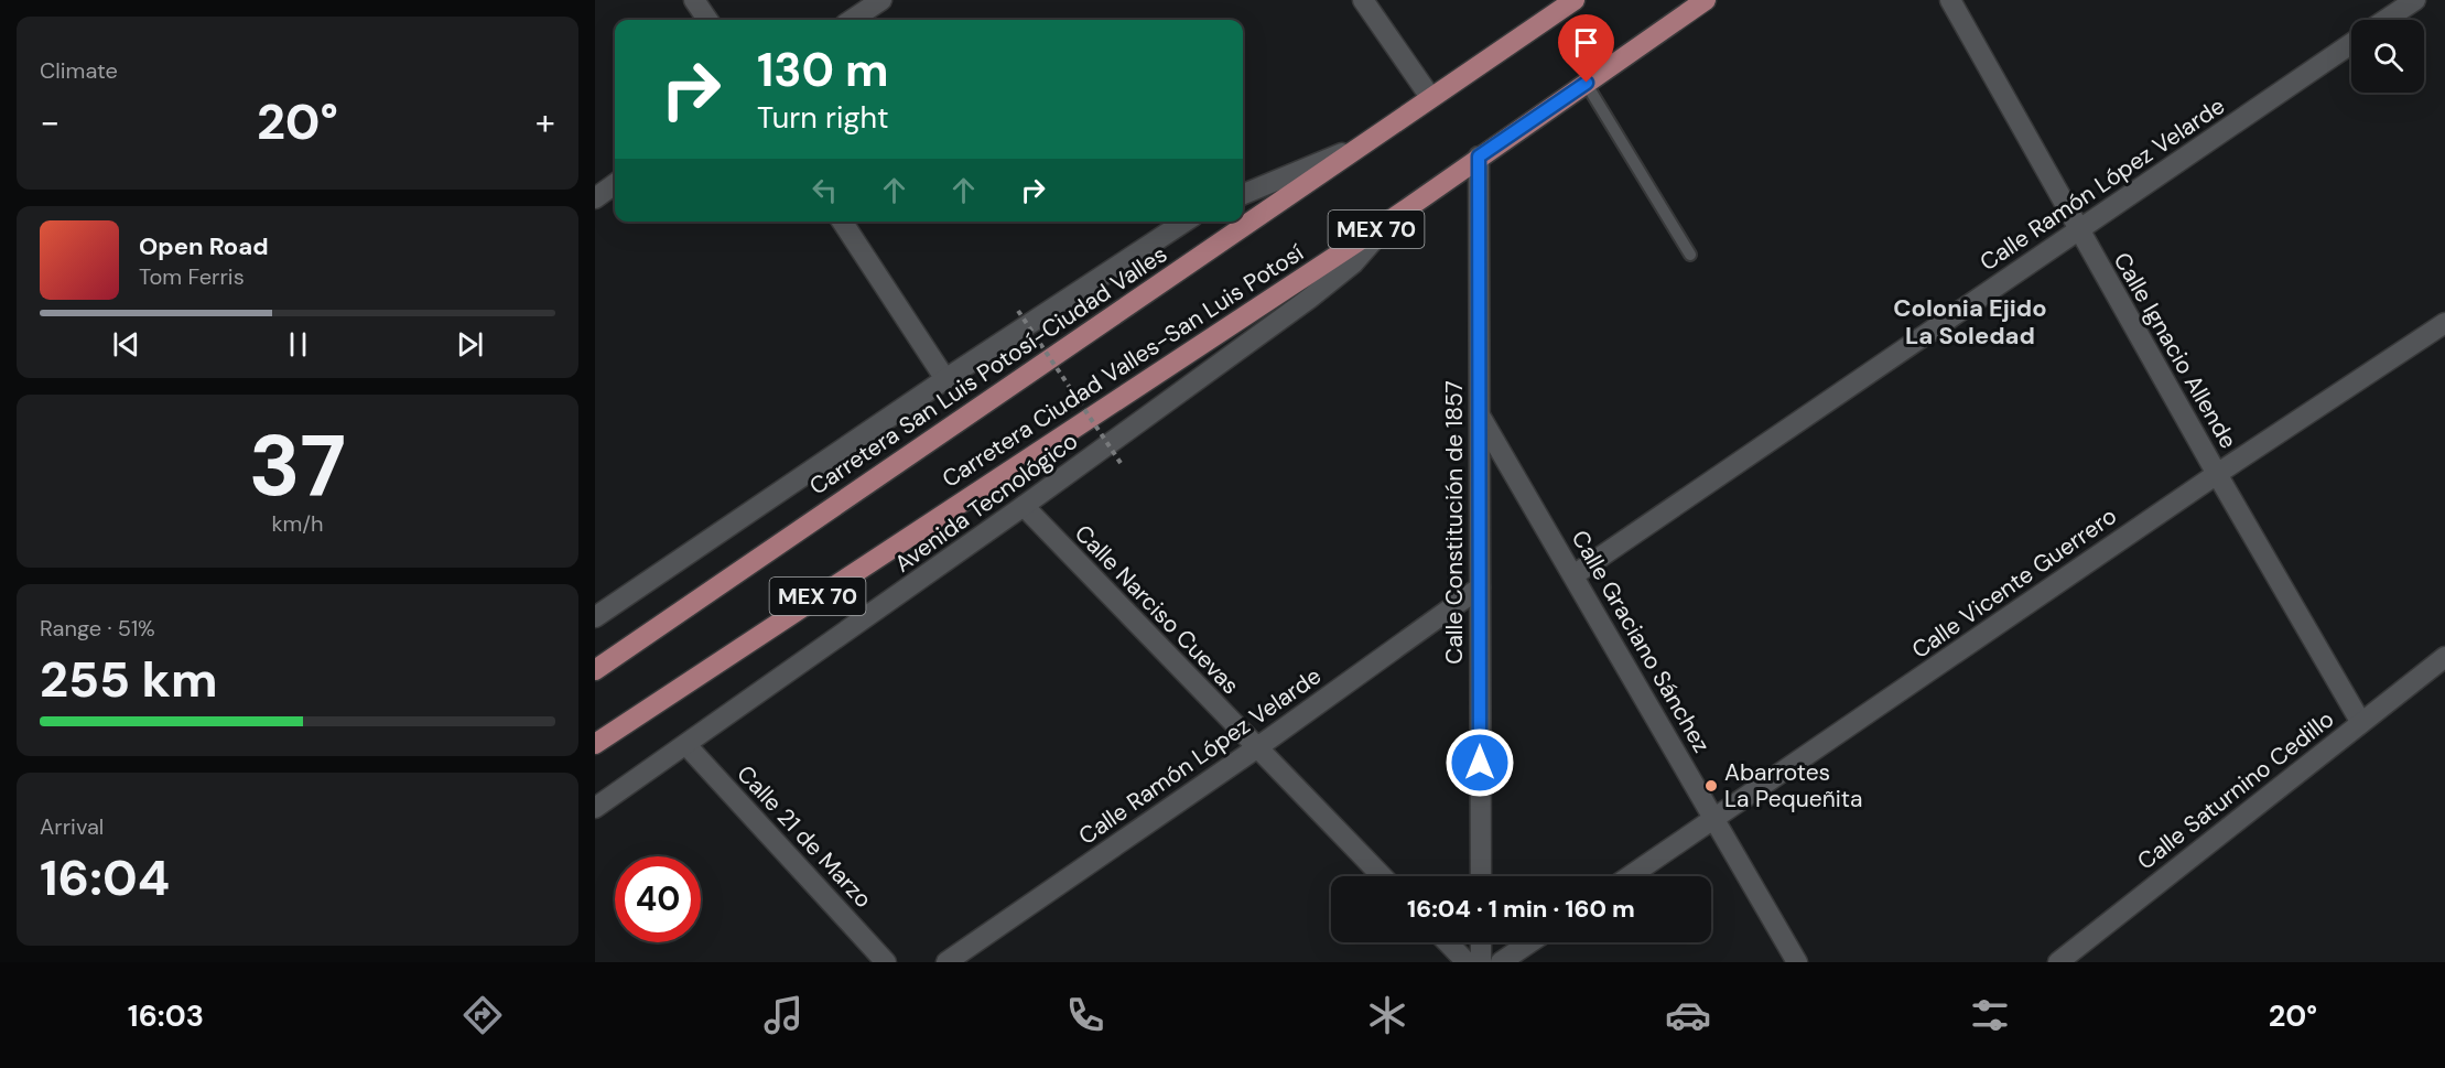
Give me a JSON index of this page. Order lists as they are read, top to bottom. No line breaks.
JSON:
{"streets":{"main road":["MEX 70","Carretera Ciudad Valles-San Luis Potosí","Carretera San Luis Potosí-Ciudad Valles"],"street":["Calle Ramón López Velarde","Calle Ignacio Allende","Avenida Tecnológico","Calle Constitución de 1857","Calle Vicente Guerrero","Calle Narciso Cuevas","Calle Graciano Sánchez","Calle Saturnino Cedillo","Calle 21 de Marzo"]},"crossings":[["Calle Ramón López Velarde","Calle Ignacio Allende"],["Calle Ramón López Velarde","Calle Constitución de 1857"],["Calle Ramón López Velarde","Calle Narciso Cuevas"],["Calle Ramón López Velarde","Calle Graciano Sánchez"],["Calle Ignacio Allende","Calle Vicente Guerrero"],["Calle Ignacio Allende","Calle Saturnino Cedillo"],["Carretera Ciudad Valles-San Luis Potosí","Avenida Tecnológico"],["Carretera Ciudad Valles-San Luis Potosí","Calle Constitución de 1857"],["Avenida Tecnológico","Calle Narciso Cuevas"],["Avenida Tecnológico","Calle 21 de Marzo"],["Calle Constitución de 1857","Calle Graciano Sánchez"],["Calle Vicente Guerrero","Calle Graciano Sánchez"]],"districts":["Colonia Ejido La Soledad"],"places":["Abarrotes La Pequeñita"],"page":{"tile":["Climate",["37","km/h"],["Range · 51%","255 km"],["Arrival","16:04"]],"turn":["130 m","Turn right"],"heat":["−","20°","+"],"song":["Open Road","Tom Ferris"],"limit":"40","trip":"16:04 · 1 min · 160 m","tabs":["16:03","20°"]}}
